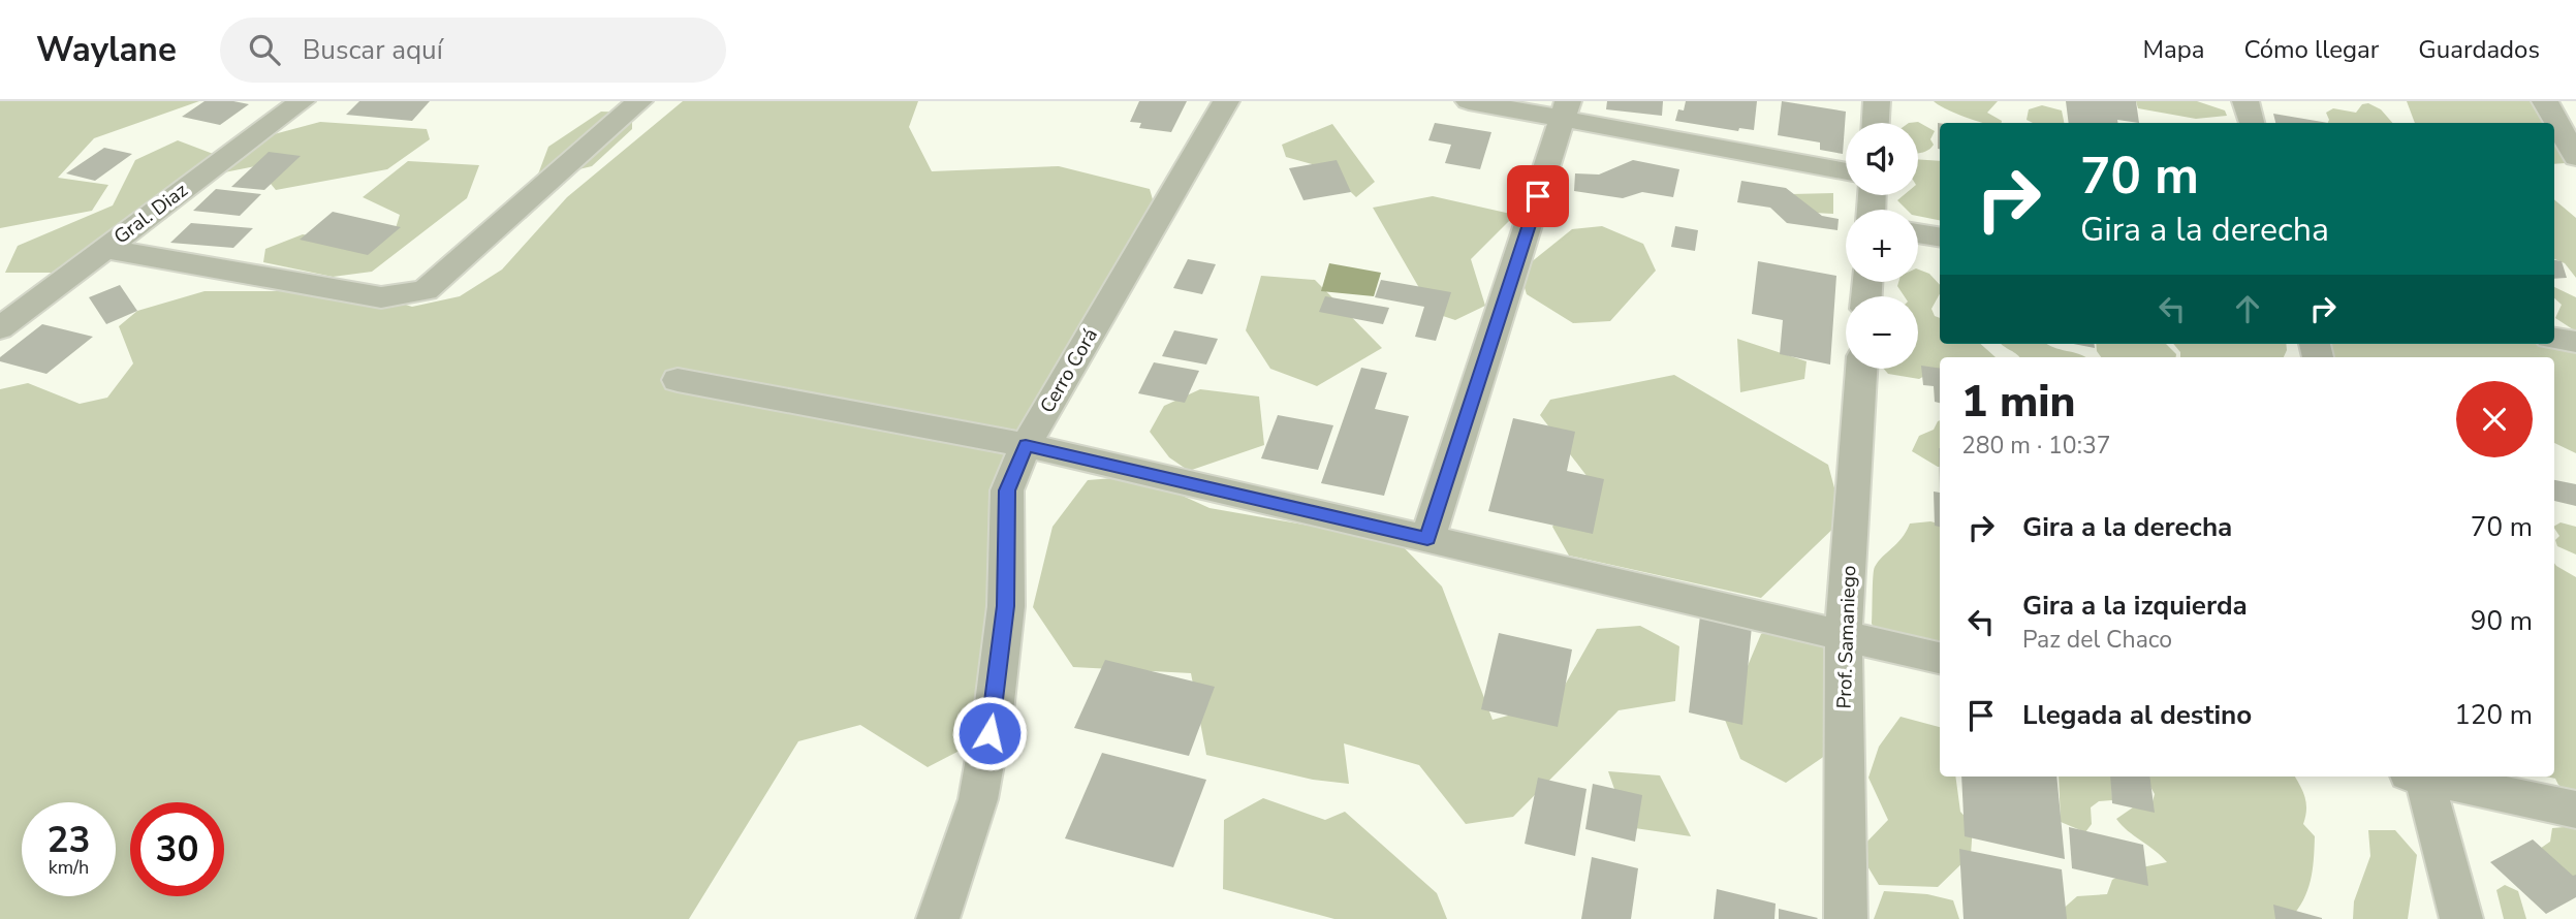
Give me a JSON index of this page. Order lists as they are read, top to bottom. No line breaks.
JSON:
{"streets":{"street":["Gral. Diaz","Cerro Corá","Prof. Samaniego"]},"page":{"header":"Waylane","search":"Buscar aquí","nav":["Mapa","Cómo llegar","Guardados"],"map_buttons":["+","−"],"turn":["70 m","Gira a la derecha"],"heading":["1 min","280 m · 10:37"],"list":[{"name":"Gira a la derecha","value":"70 m"},{"name":"Gira a la izquierda","note":"Paz del Chaco","value":"90 m"},{"name":"Llegada al destino","value":"120 m"}],"speed":"23 km/h","limit":"30"}}
